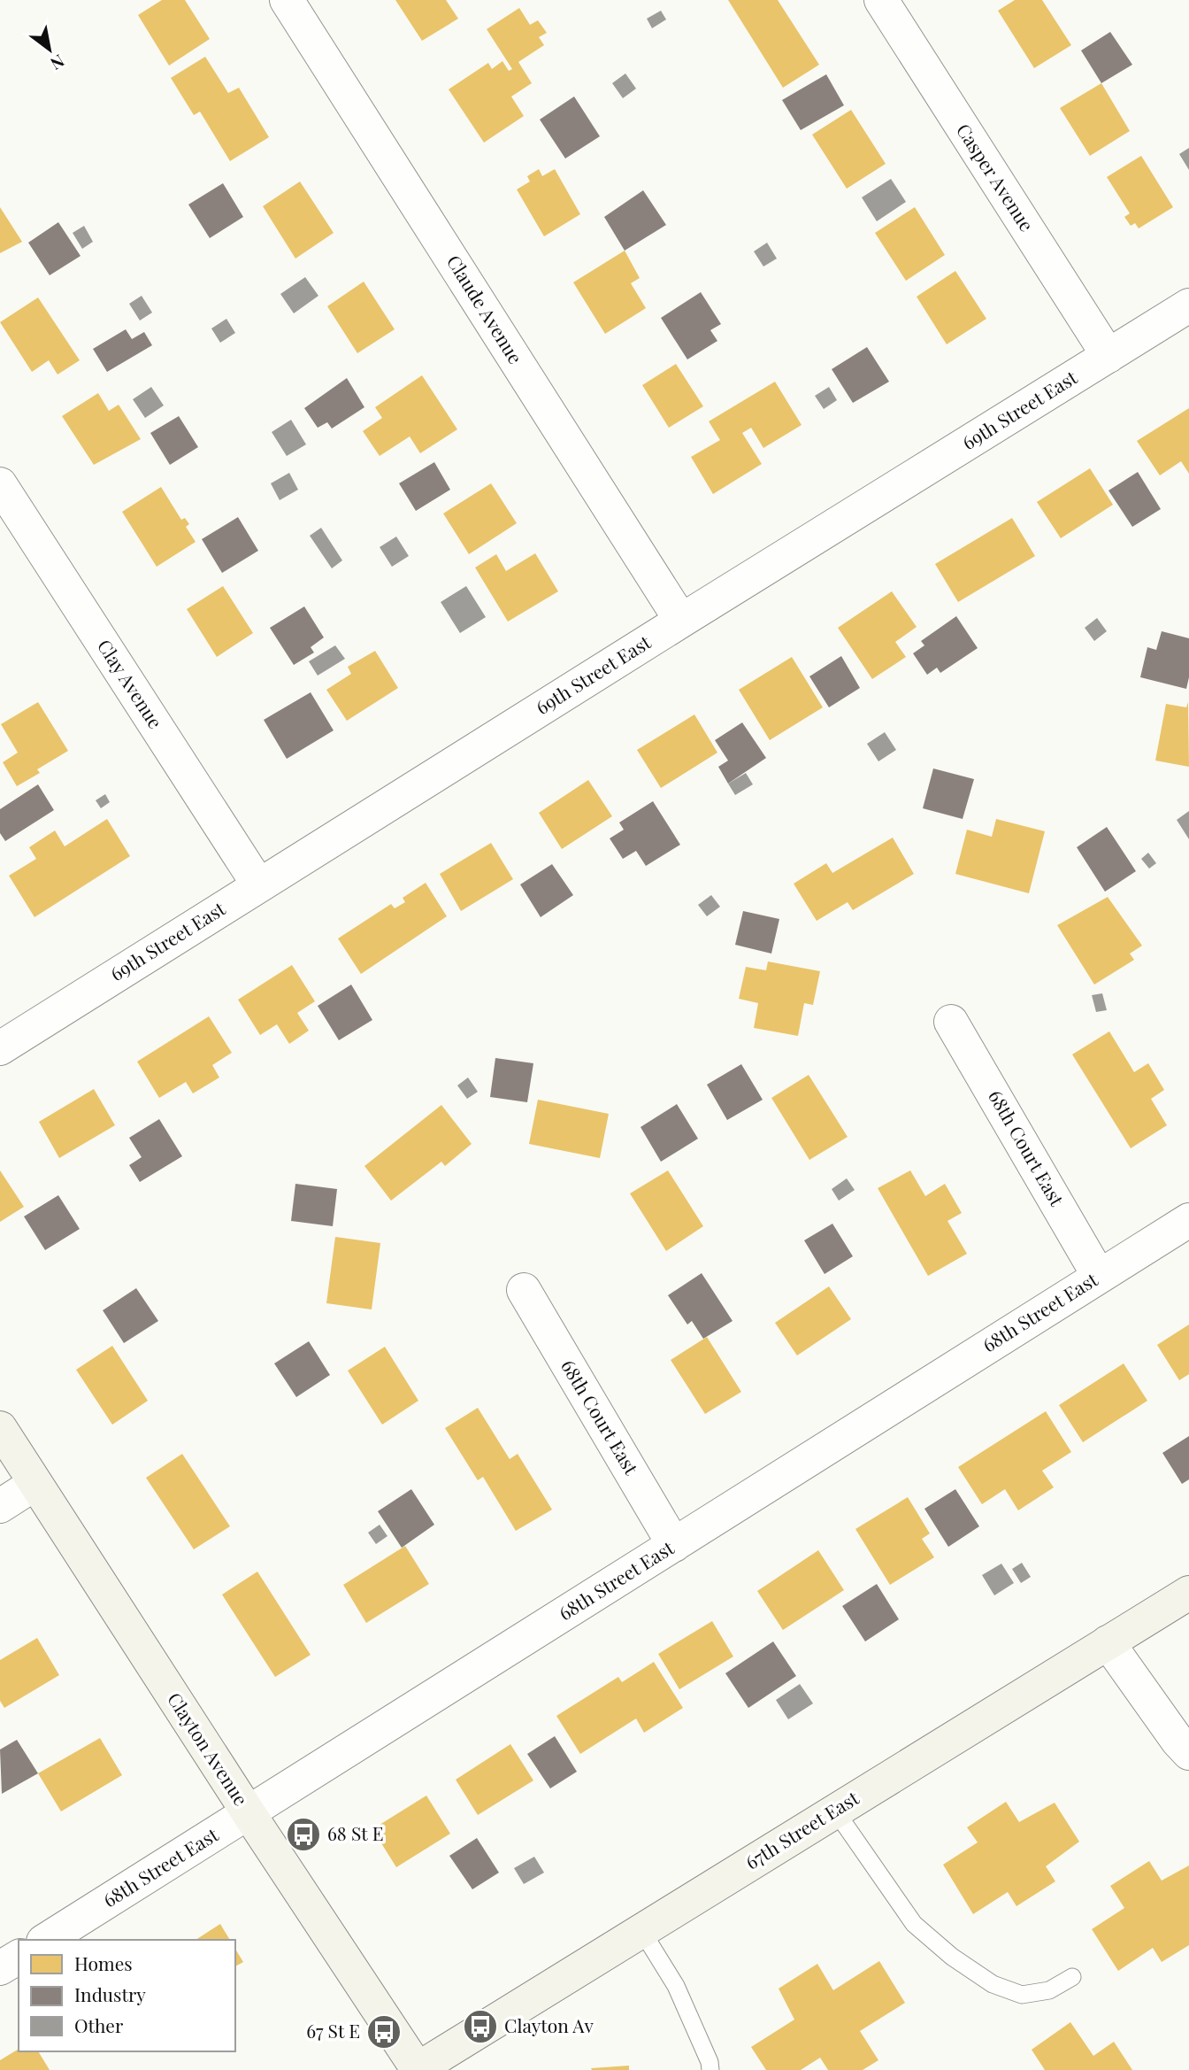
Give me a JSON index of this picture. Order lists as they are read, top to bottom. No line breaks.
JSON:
{"streets":{"street":["Casper Avenue","Claude Avenue","69th Street East","Clay Avenue","68th Court East","68th Street East","Clayton Avenue","67th Street East"]},"crossings":[["Casper Avenue","69th Street East"],["Claude Avenue","69th Street East"],["69th Street East","Clay Avenue"],["68th Court East","68th Street East"],["68th Street East","Clayton Avenue"],["Clayton Avenue","67th Street East"]],"places":{"bus stop":["68 St E","Clayton Av","67 St E"]},"legend":["Homes","Industry","Other"],"north":"bottom right"}
